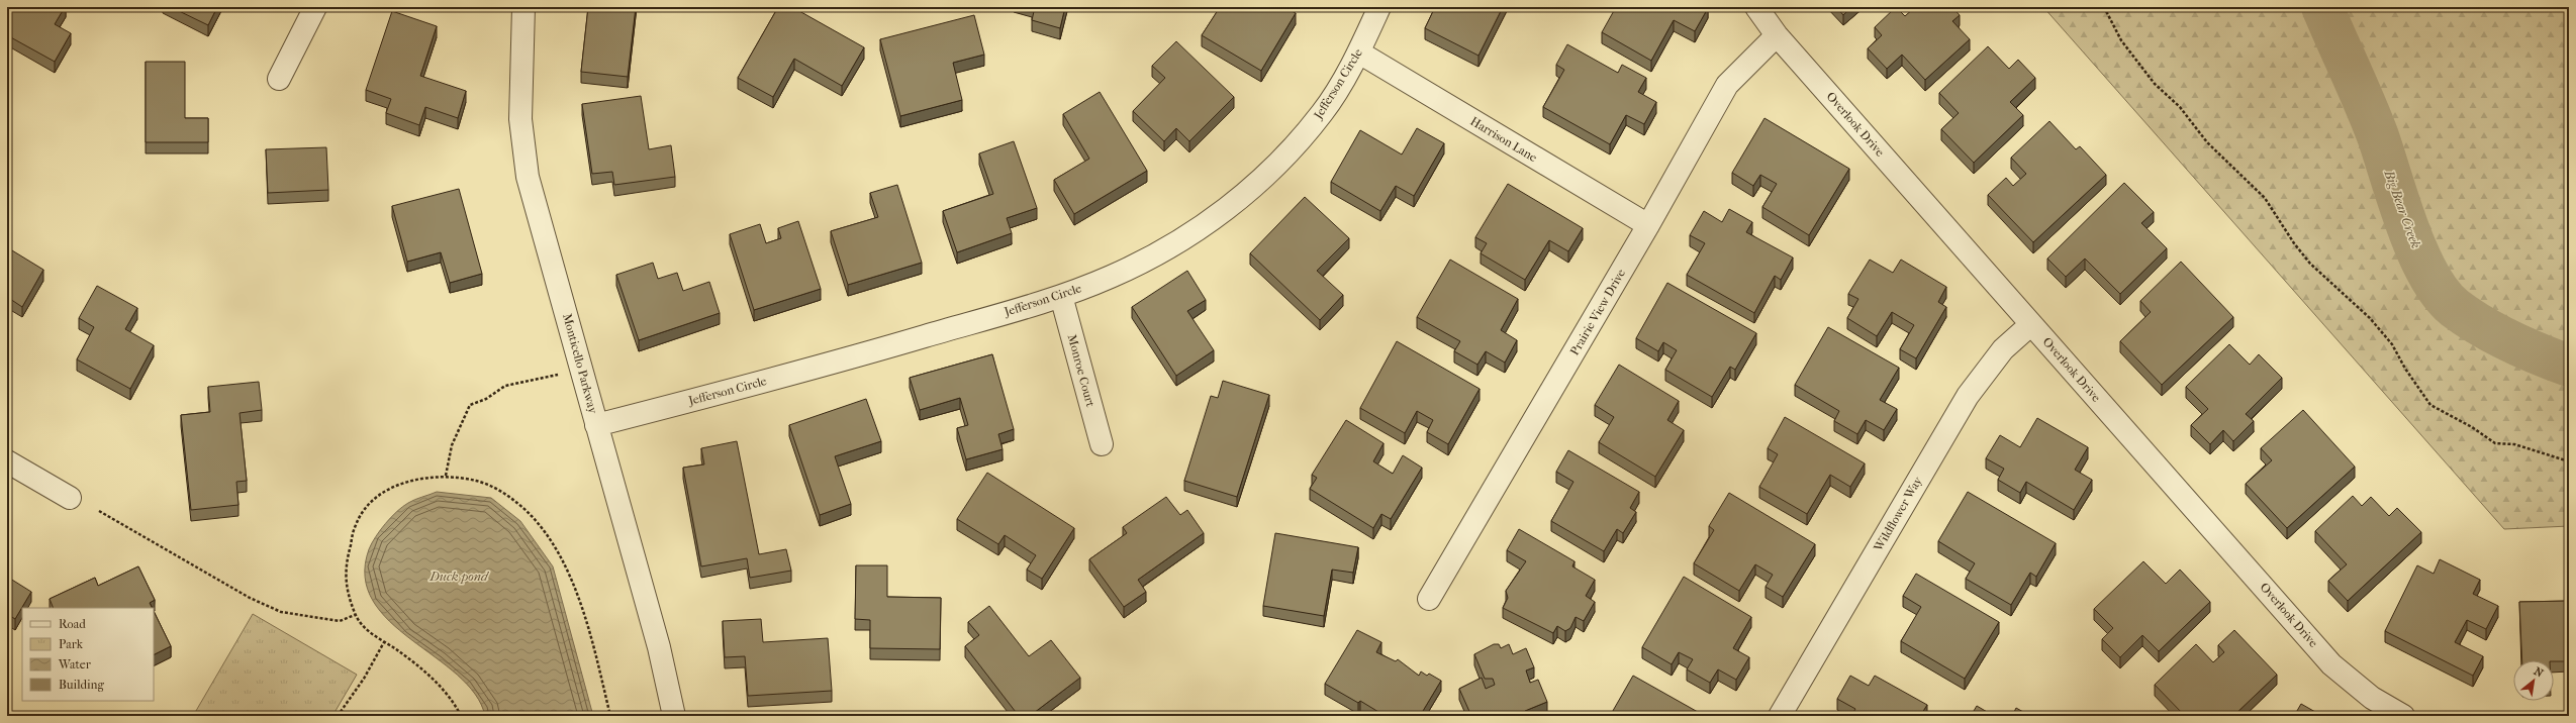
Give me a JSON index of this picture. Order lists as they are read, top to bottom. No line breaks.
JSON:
{"streets":{"street":["Jefferson Circle","Overlook Drive","Harrison Lane","Prairie View Drive","Monticello Parkway","Monroe Court","Wildflower Way"]},"crossings":[["Jefferson Circle","Harrison Lane"],["Jefferson Circle","Monticello Parkway"],["Jefferson Circle","Monroe Court"],["Overlook Drive","Prairie View Drive"],["Overlook Drive","Wildflower Way"],["Harrison Lane","Prairie View Drive"]],"water":["Big Bear Creek","Duck pond"],"legend":["Road","Park","Water","Building"],"north":"top right"}
